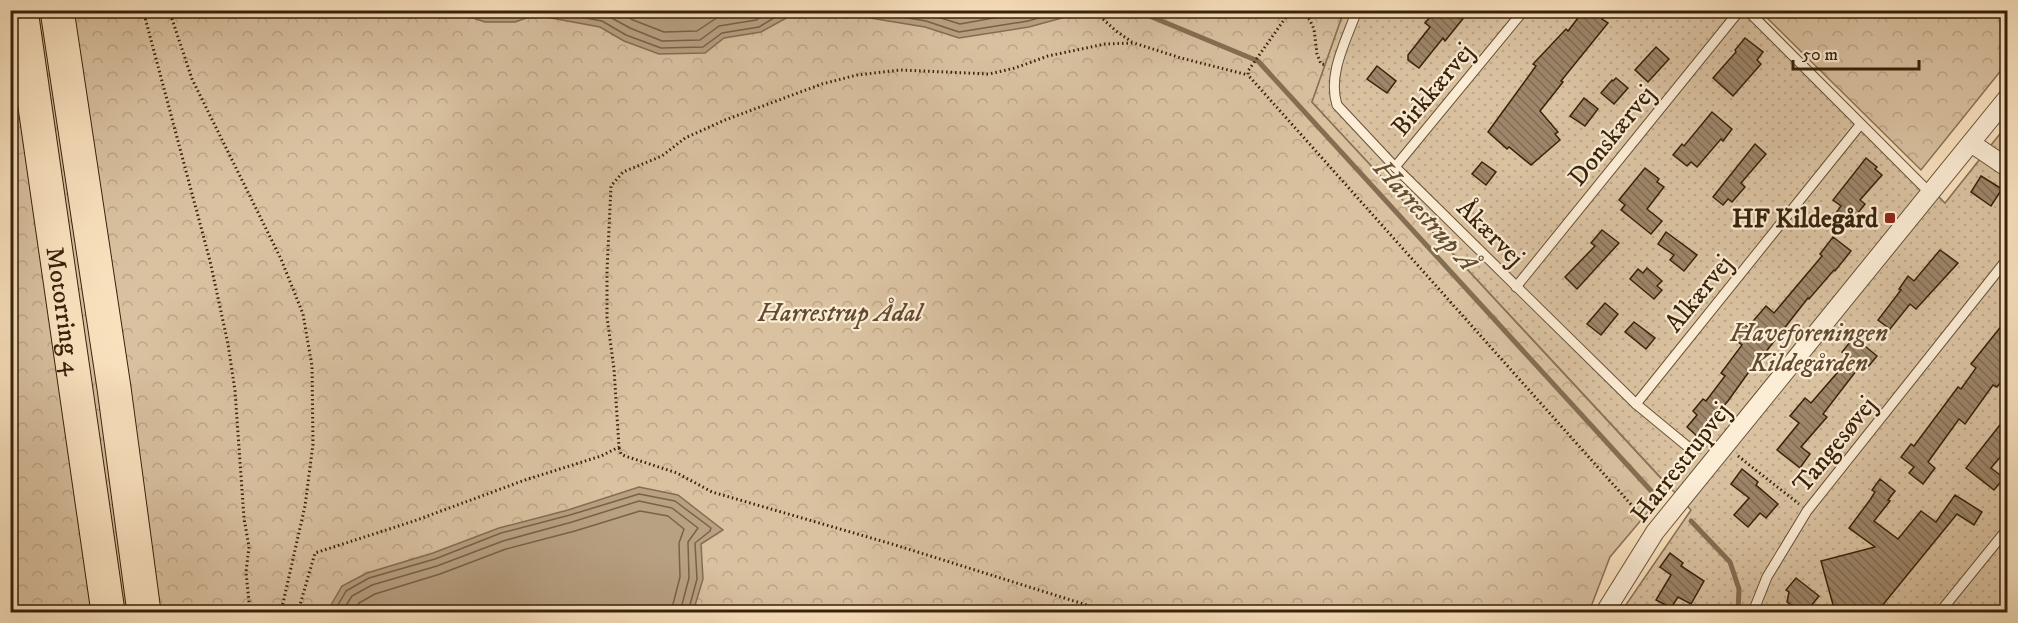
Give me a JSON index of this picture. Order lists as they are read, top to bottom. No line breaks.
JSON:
{"streets":{"highway":["Motorring 4"],"street":["Harrestrupvej"],"lane":["Birkkærvej","Donskærvej","Åkærvej","Alkærvej","Tangesøvej"]},"crossings":[["Birkkærvej","Åkærvej"],["Donskærvej","Åkærvej"],["Åkærvej","Alkærvej"]],"water":["Harrestrup Å"],"parks":["Harrestrup Ådal","Haveforeningen Kildegården"],"places":{"transit":["HF Kildegård"]},"scale_bar":"50 m"}
